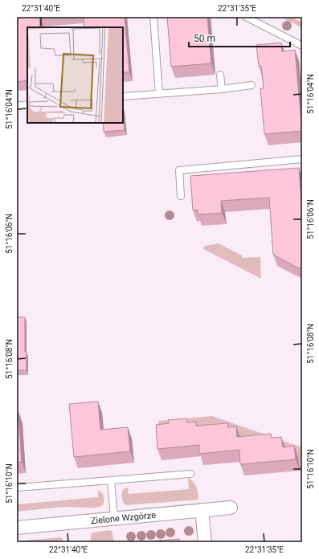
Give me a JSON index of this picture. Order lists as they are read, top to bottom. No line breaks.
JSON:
{"streets":{"street":["Zielone Wzgórze"]},"scale_bar":"50 m","coordinates":["22°31'40\"E","22°31'35\"E","51°16'04\"N","51°16'06\"N","51°16'08\"N","51°16'10\"N"]}
